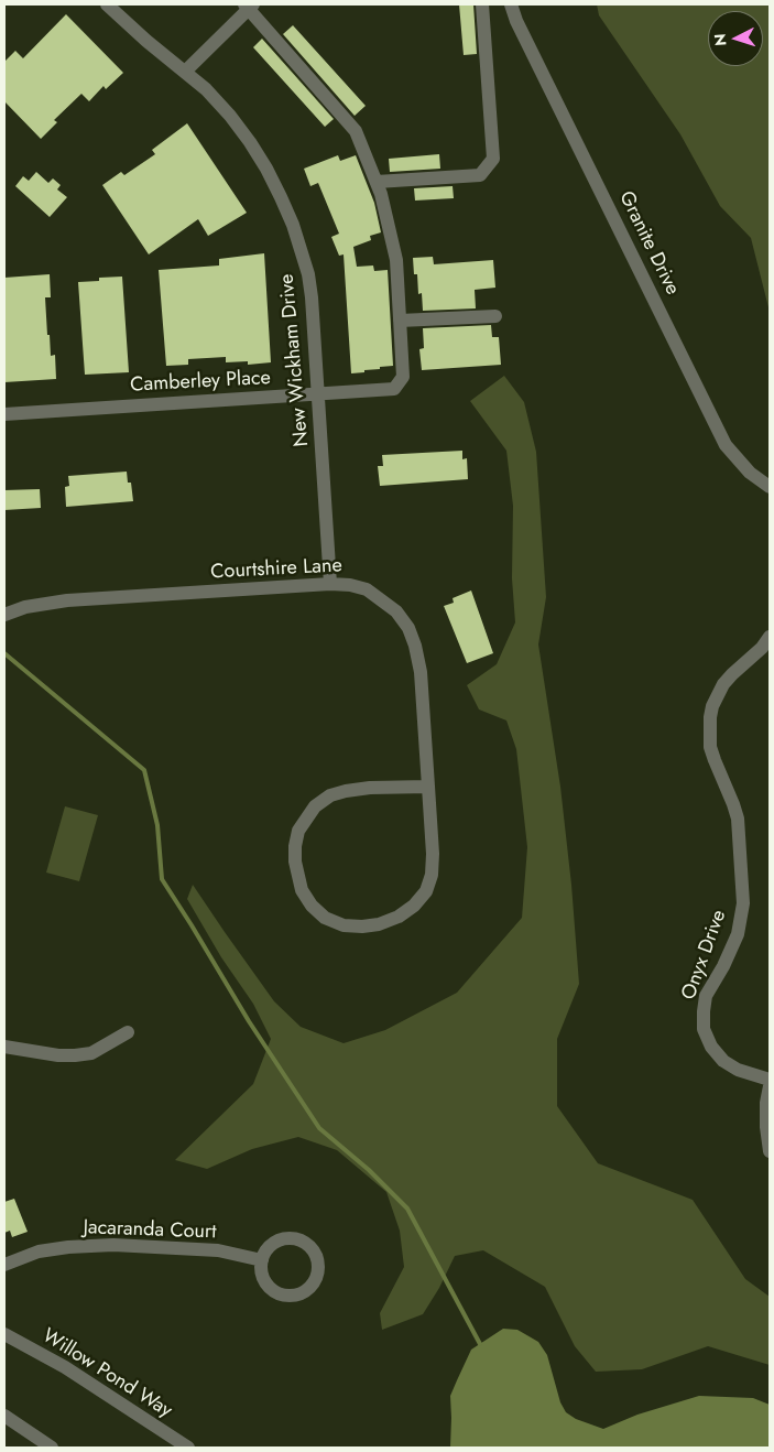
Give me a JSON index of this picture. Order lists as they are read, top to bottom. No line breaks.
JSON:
{"streets":{"street":["Granite Drive","New Wickham Drive","Camberley Place","Courtshire Lane","Onyx Drive","Jacaranda Court","Willow Pond Way"]},"crossings":[["New Wickham Drive","Camberley Place"],["New Wickham Drive","Courtshire Lane"]],"north":"left"}
